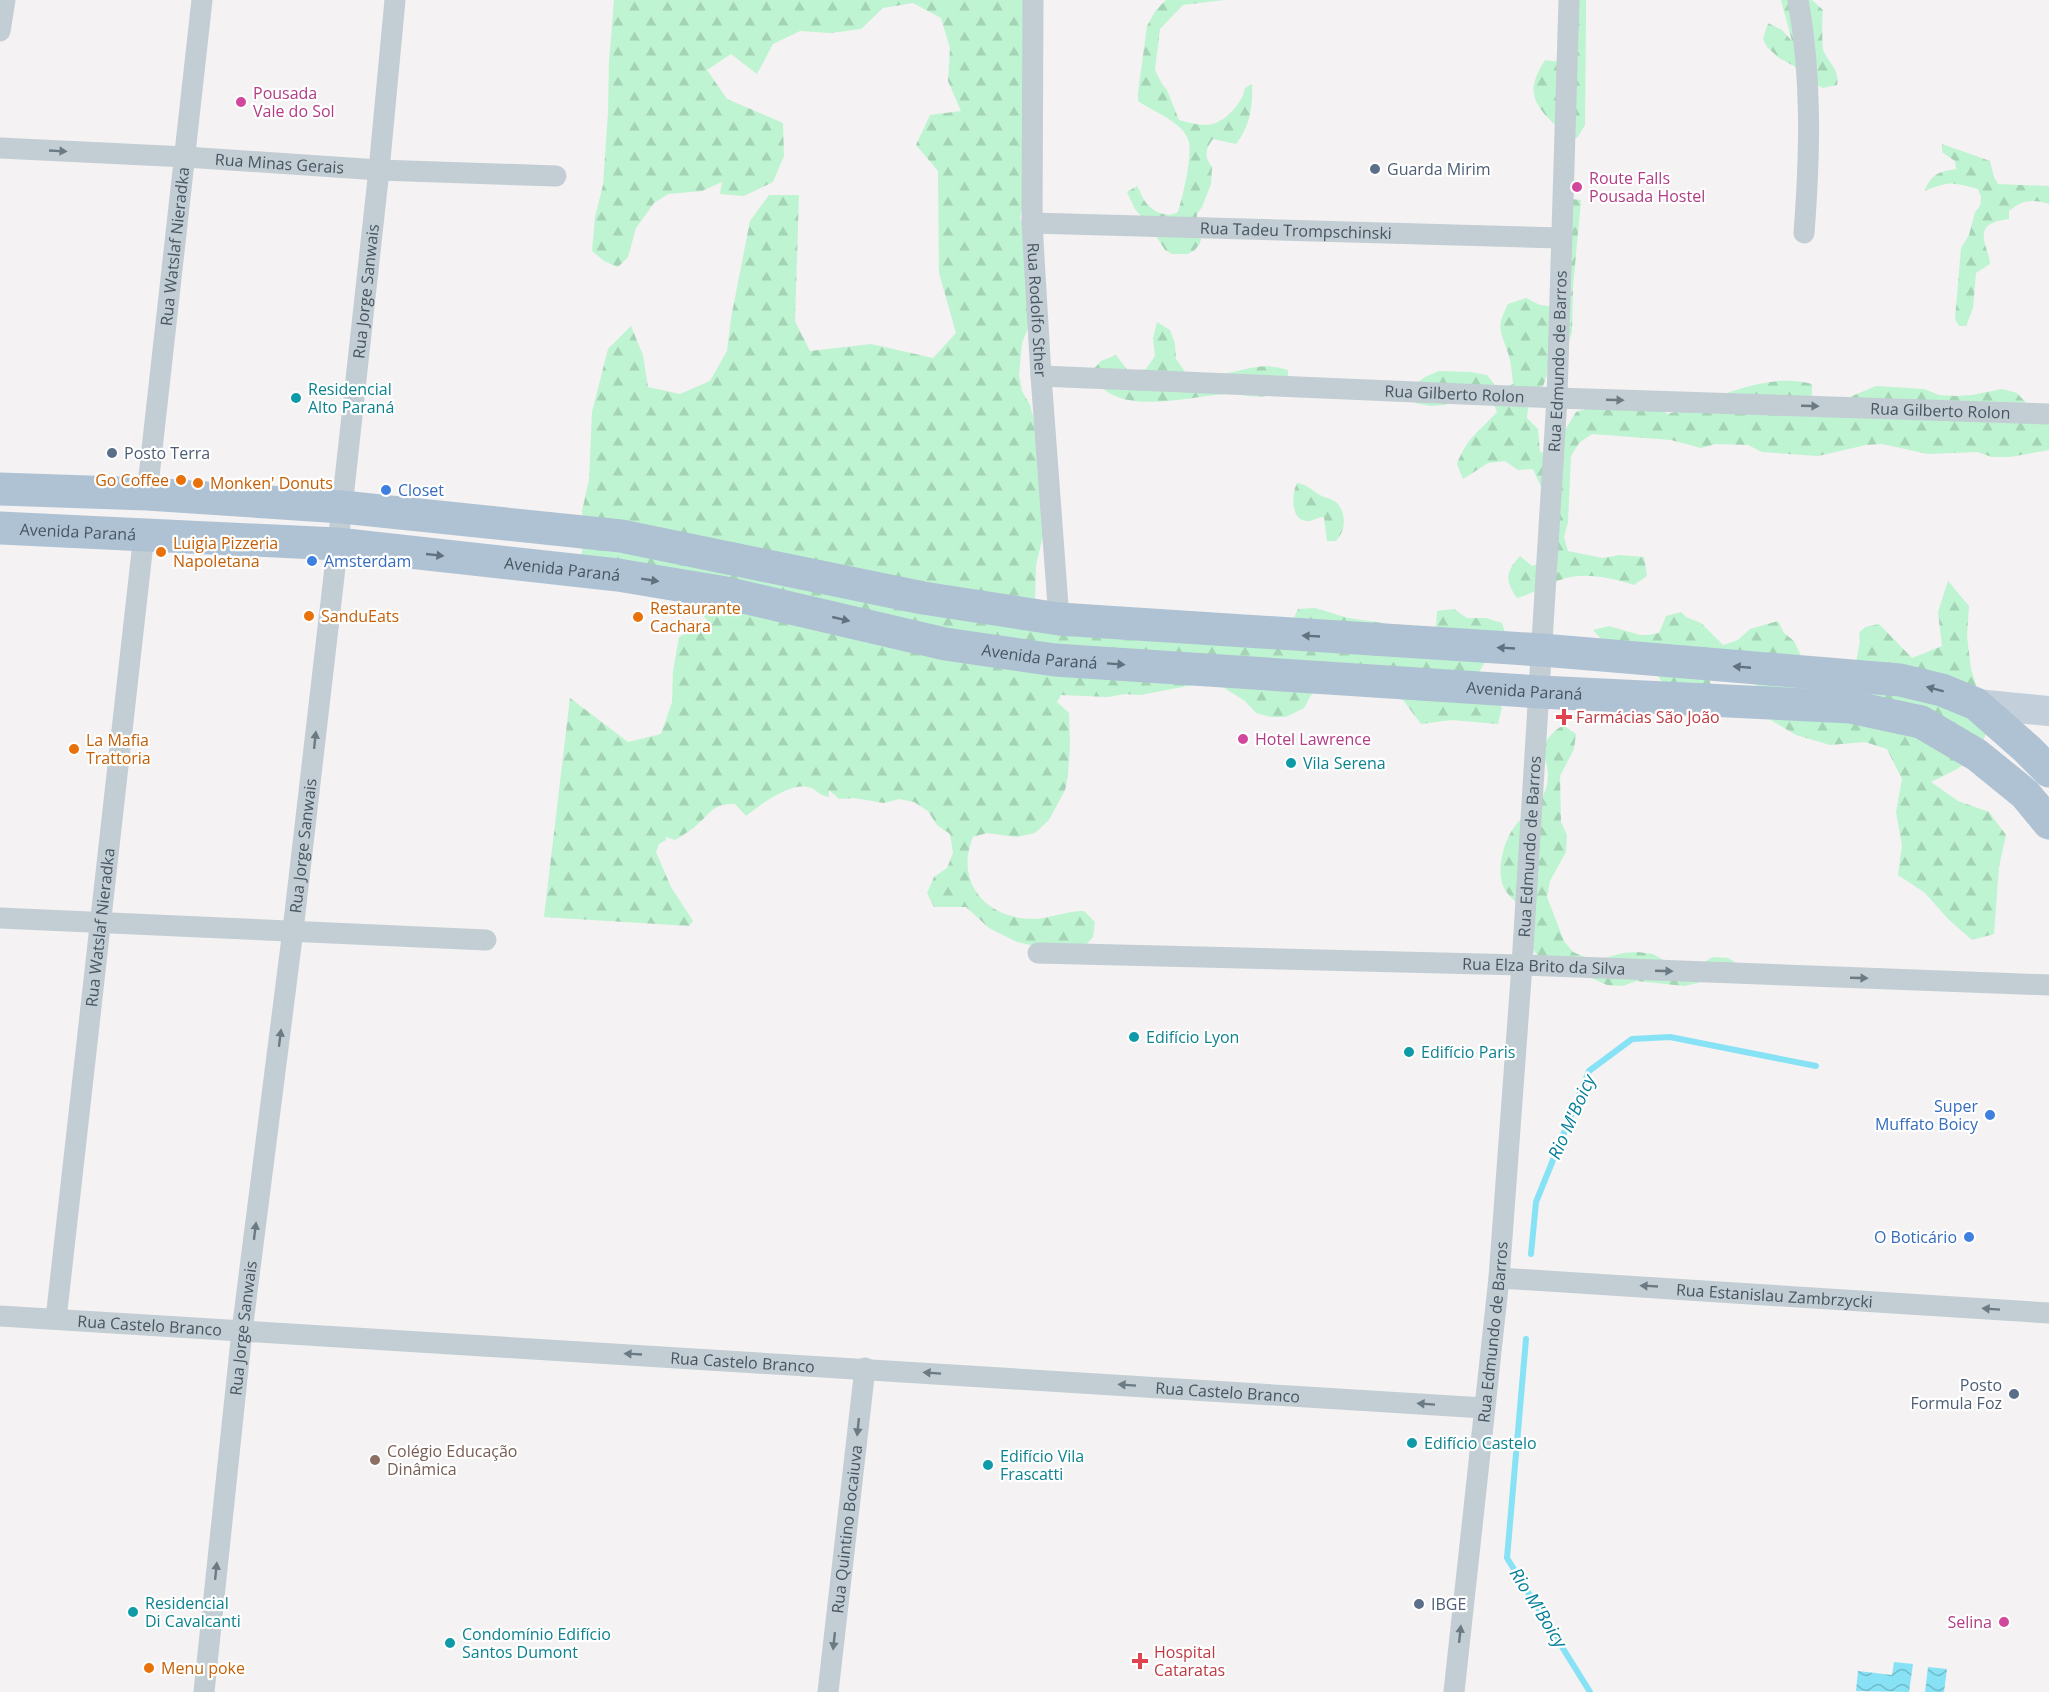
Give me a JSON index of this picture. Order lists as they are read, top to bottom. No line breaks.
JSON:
{"streets":{"main road":["Avenida Paraná"],"street":["Rua Minas Gerais","Rua Tadeu Trompschinski","Rua Watslaf Nieradka","Rua Jorge Sanwais","Rua Rodolfo Sther","Rua Edmundo de Barros","Rua Gilberto Rolon","Rua Elza Brito da Silva","Rua Estanislau Zambrzycki","Rua Castelo Branco","Rua Quintino Bocaiuva"]},"crossings":[["Rua Minas Gerais","Rua Watslaf Nieradka"],["Rua Minas Gerais","Rua Jorge Sanwais"],["Rua Tadeu Trompschinski","Rua Rodolfo Sther"],["Rua Tadeu Trompschinski","Rua Edmundo de Barros"],["Rua Watslaf Nieradka","Avenida Paraná"],["Rua Watslaf Nieradka","Rua Castelo Branco"],["Rua Jorge Sanwais","Avenida Paraná"],["Rua Jorge Sanwais","Rua Castelo Branco"],["Rua Rodolfo Sther","Rua Gilberto Rolon"],["Rua Edmundo de Barros","Rua Gilberto Rolon"],["Rua Edmundo de Barros","Avenida Paraná"],["Rua Edmundo de Barros","Rua Elza Brito da Silva"],["Rua Edmundo de Barros","Rua Estanislau Zambrzycki"],["Rua Edmundo de Barros","Rua Castelo Branco"],["Rua Castelo Branco","Rua Quintino Bocaiuva"]],"one_way":["Rua Jorge Sanwais","Rua Gilberto Rolon","Rua Elza Brito da Silva","Rua Estanislau Zambrzycki","Rua Castelo Branco","Rua Quintino Bocaiuva"],"water":["Rio M'Boicy"],"places":{"other":["Pousada Vale do Sol","Guarda Mirim","Route Falls Pousada Hostel","Residencial Alto Paraná","Posto Terra","Go Coffee","Monken' Donuts","Closet","Luigia Pizzeria Napoletana","Amsterdam","SanduEats","Restaurante Cachara","Hotel Lawrence","La Mafia Trattoria","Vila Serena","Edifício Lyon","Edifício Paris","Super Muffato Boicy","O Boticário","Posto Formula Foz","Edifício Castelo","Colégio Educação Dinâmica","Edifício Vila Frascatti","IBGE","Residencial Di Cavalcanti","Selina","Condomínio Edifício Santos Dumont","Menu poke"],"health":["Farmácias São João","Hospital Cataratas"]}}
